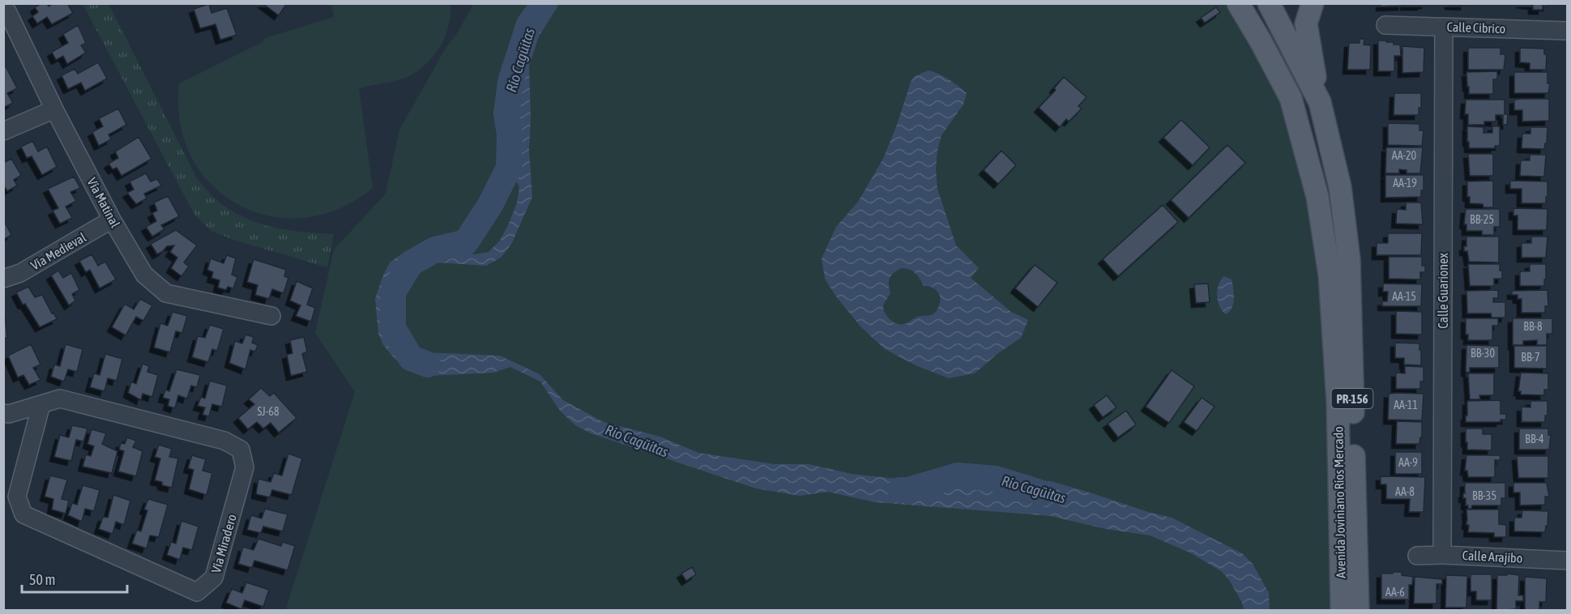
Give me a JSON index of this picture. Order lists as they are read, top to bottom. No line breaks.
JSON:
{"streets":{"main road":["PR-156","Avenida Joviniano Ríos Mercado"],"street":["Calle Cibrico","Vía Matinal","Vía Medieval","Calle Guarionex","Vía Miradero","Calle Arajibo"]},"crossings":[["Calle Cibrico","Calle Guarionex"],["Vía Matinal","Vía Medieval"],["Calle Guarionex","Calle Arajibo"]],"water":["Río Cagüitas"],"house_numbers":["AA-20","AA-19","BB-25","AA-15","BB-8","BB-30","BB-7","AA-11","SJ-68","BB-4","AA-9","AA-8","BB-35","AA-6"],"scale_bar":"50 m"}
